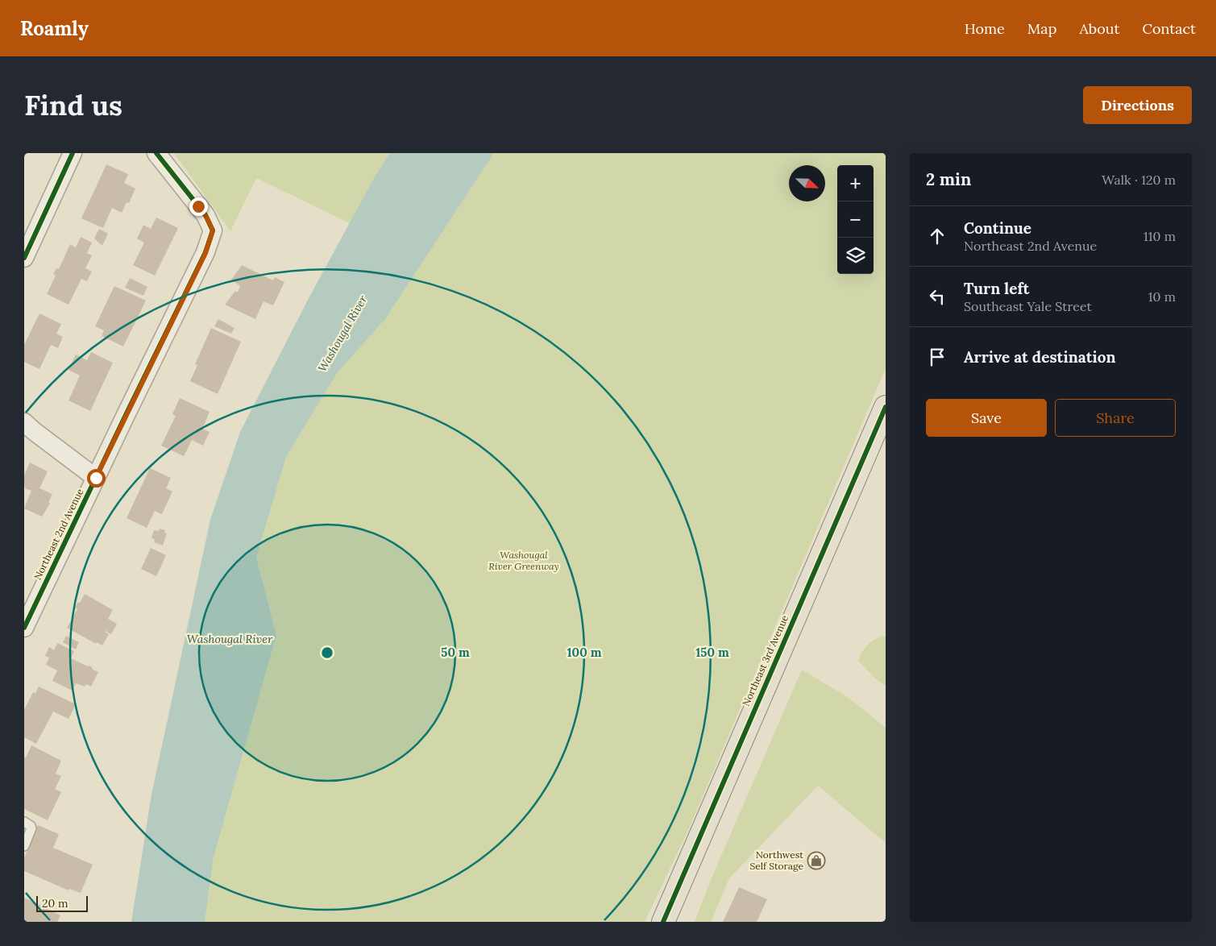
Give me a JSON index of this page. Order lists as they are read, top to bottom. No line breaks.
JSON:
{"streets":{"main road":["Northeast 3rd Avenue"],"street":["Northeast 2nd Avenue"]},"water":["Washougal River"],"parks":["Washougal River Greenway"],"places":{"shop":["Northwest Self Storage"]},"scale_bar":"20 m","north":"bottom right","page":{"header":"Roamly","nav":["Home","Map","About","Contact"],"buttons":["Directions",["Save","Share"]],"title":"Find us","heading":["2 min","Walk · 120 m"],"map_buttons":["+","−"],"list":[["Continue","Northeast 2nd Avenue","110 m"],["Turn left","Southeast Yale Street","10 m"],"Arrive at destination"],"scale":"20 m"},"rings":["50 m","100 m","150 m"]}
